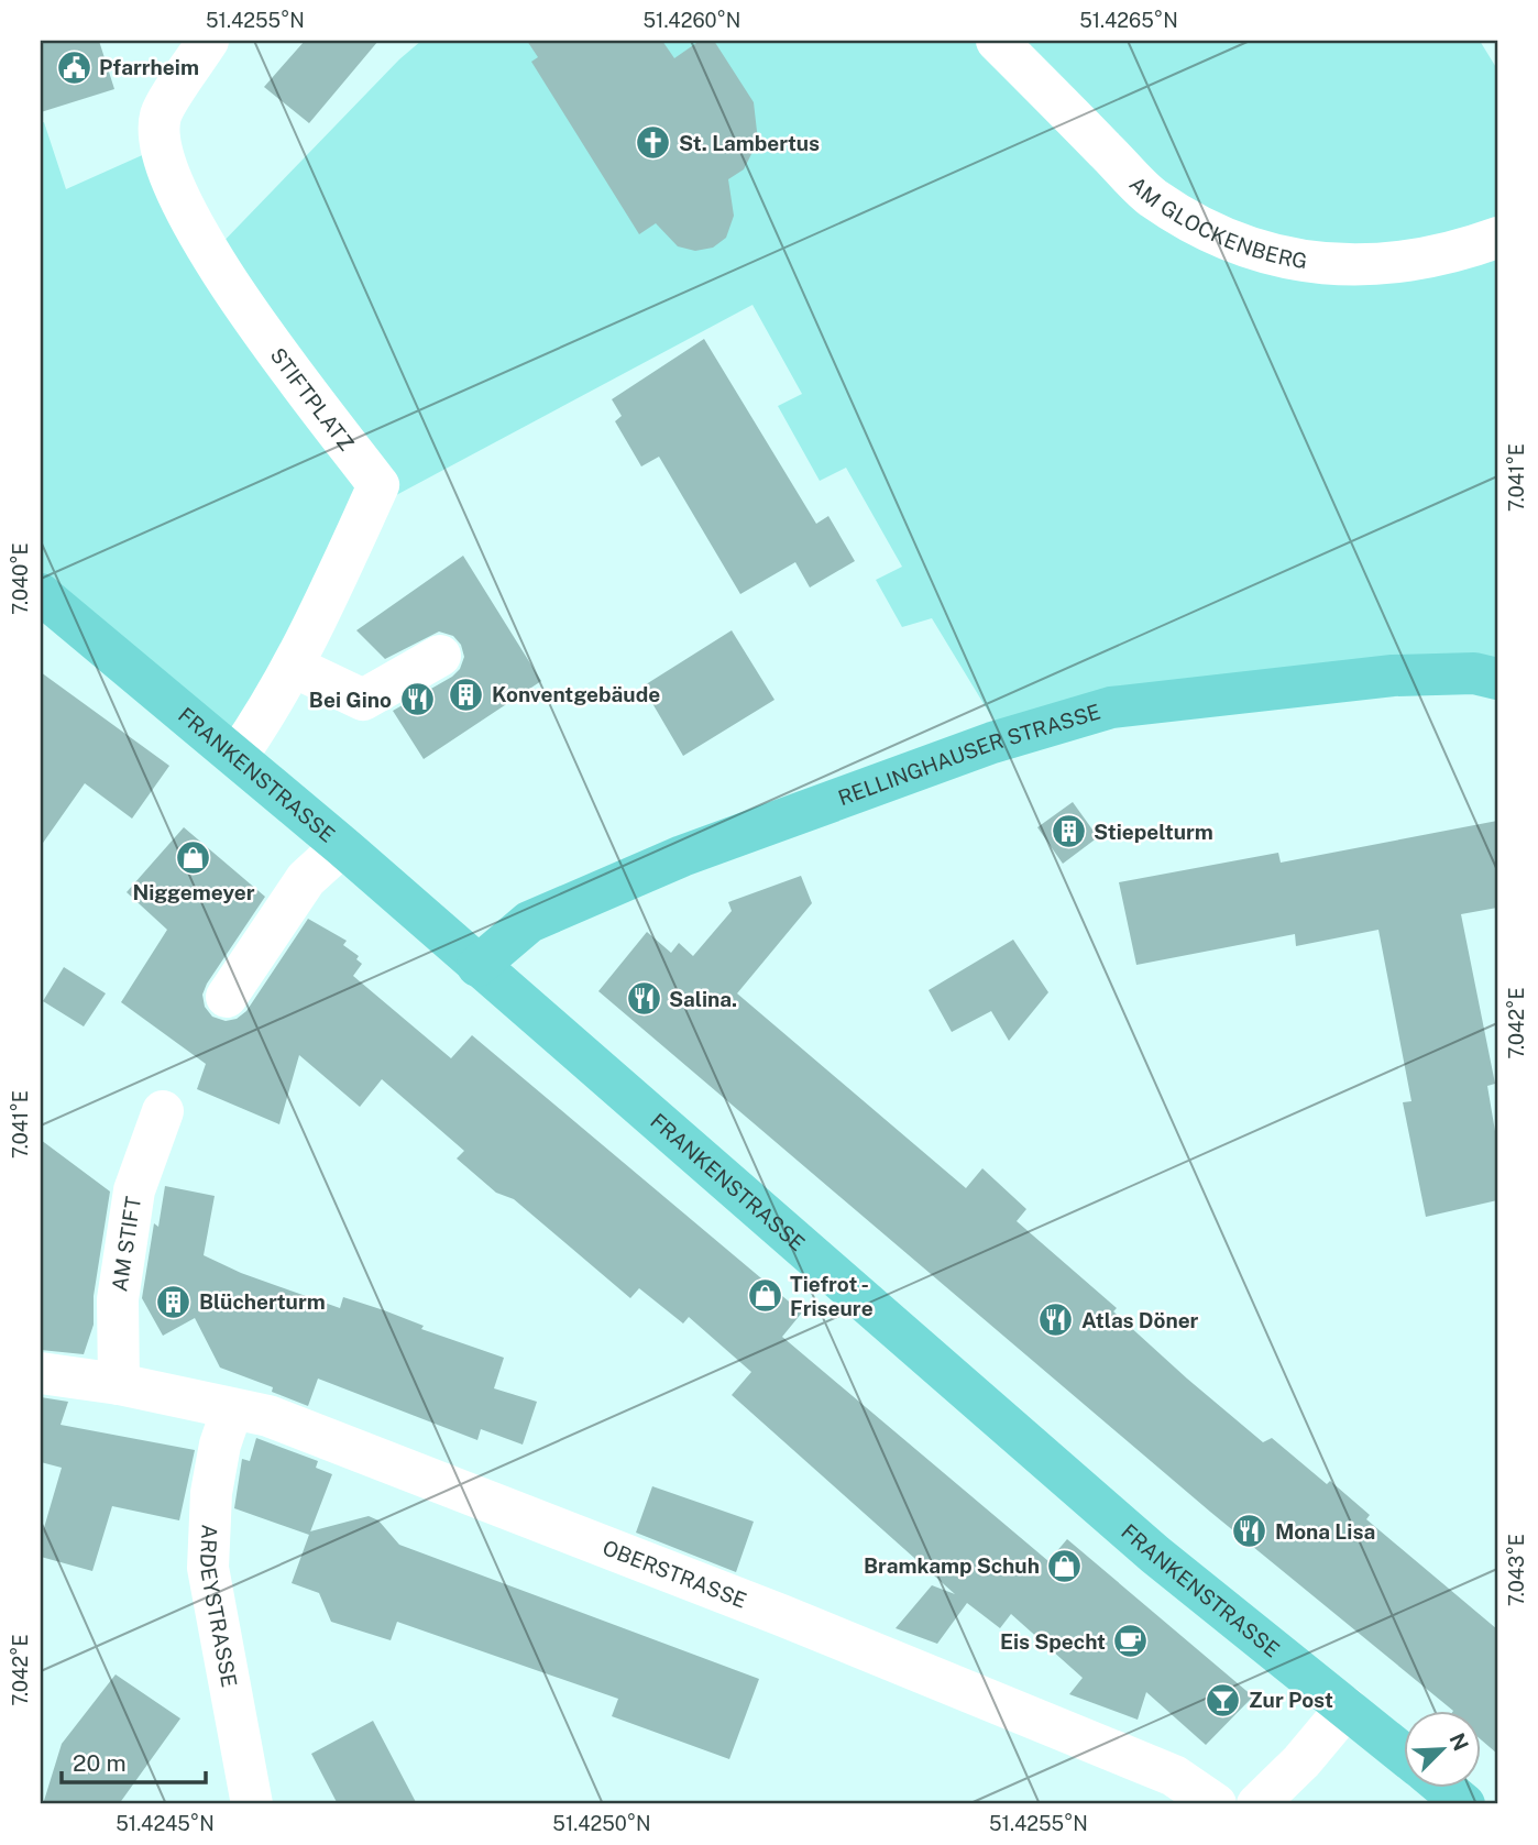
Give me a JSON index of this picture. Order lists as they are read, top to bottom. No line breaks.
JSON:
{"streets":{"main road":["RELLINGHAUSER STRASSE","FRANKENSTRASSE"],"street":["AM GLOCKENBERG","STIFTPLATZ","AM STIFT","OBERSTRASSE","ARDEYSTRASSE"]},"crossings":[["STIFTPLATZ","FRANKENSTRASSE"],["RELLINGHAUSER STRASSE","FRANKENSTRASSE"],["AM STIFT","OBERSTRASSE"],["OBERSTRASSE","ARDEYSTRASSE"]],"places":{"public building":["Pfarrheim"],"church":["St. Lambertus"],"building":["Konventgebäude","Stiepelturm","Blücherturm"],"restaurant":["Bei Gino","Salina.","Atlas Döner","Mona Lisa"],"shop":["Niggemeyer","Tiefrot - Friseure","Bramkamp Schuh"],"cafe":["Eis Specht"],"bar":["Zur Post"]},"scale_bar":"20 m","north":"top right","coordinates":["51.4255°N","51.4260°N","51.4265°N","7.041°E","7.040°E","7.042°E","7.043°E","51.4245°N","51.4250°N"]}
